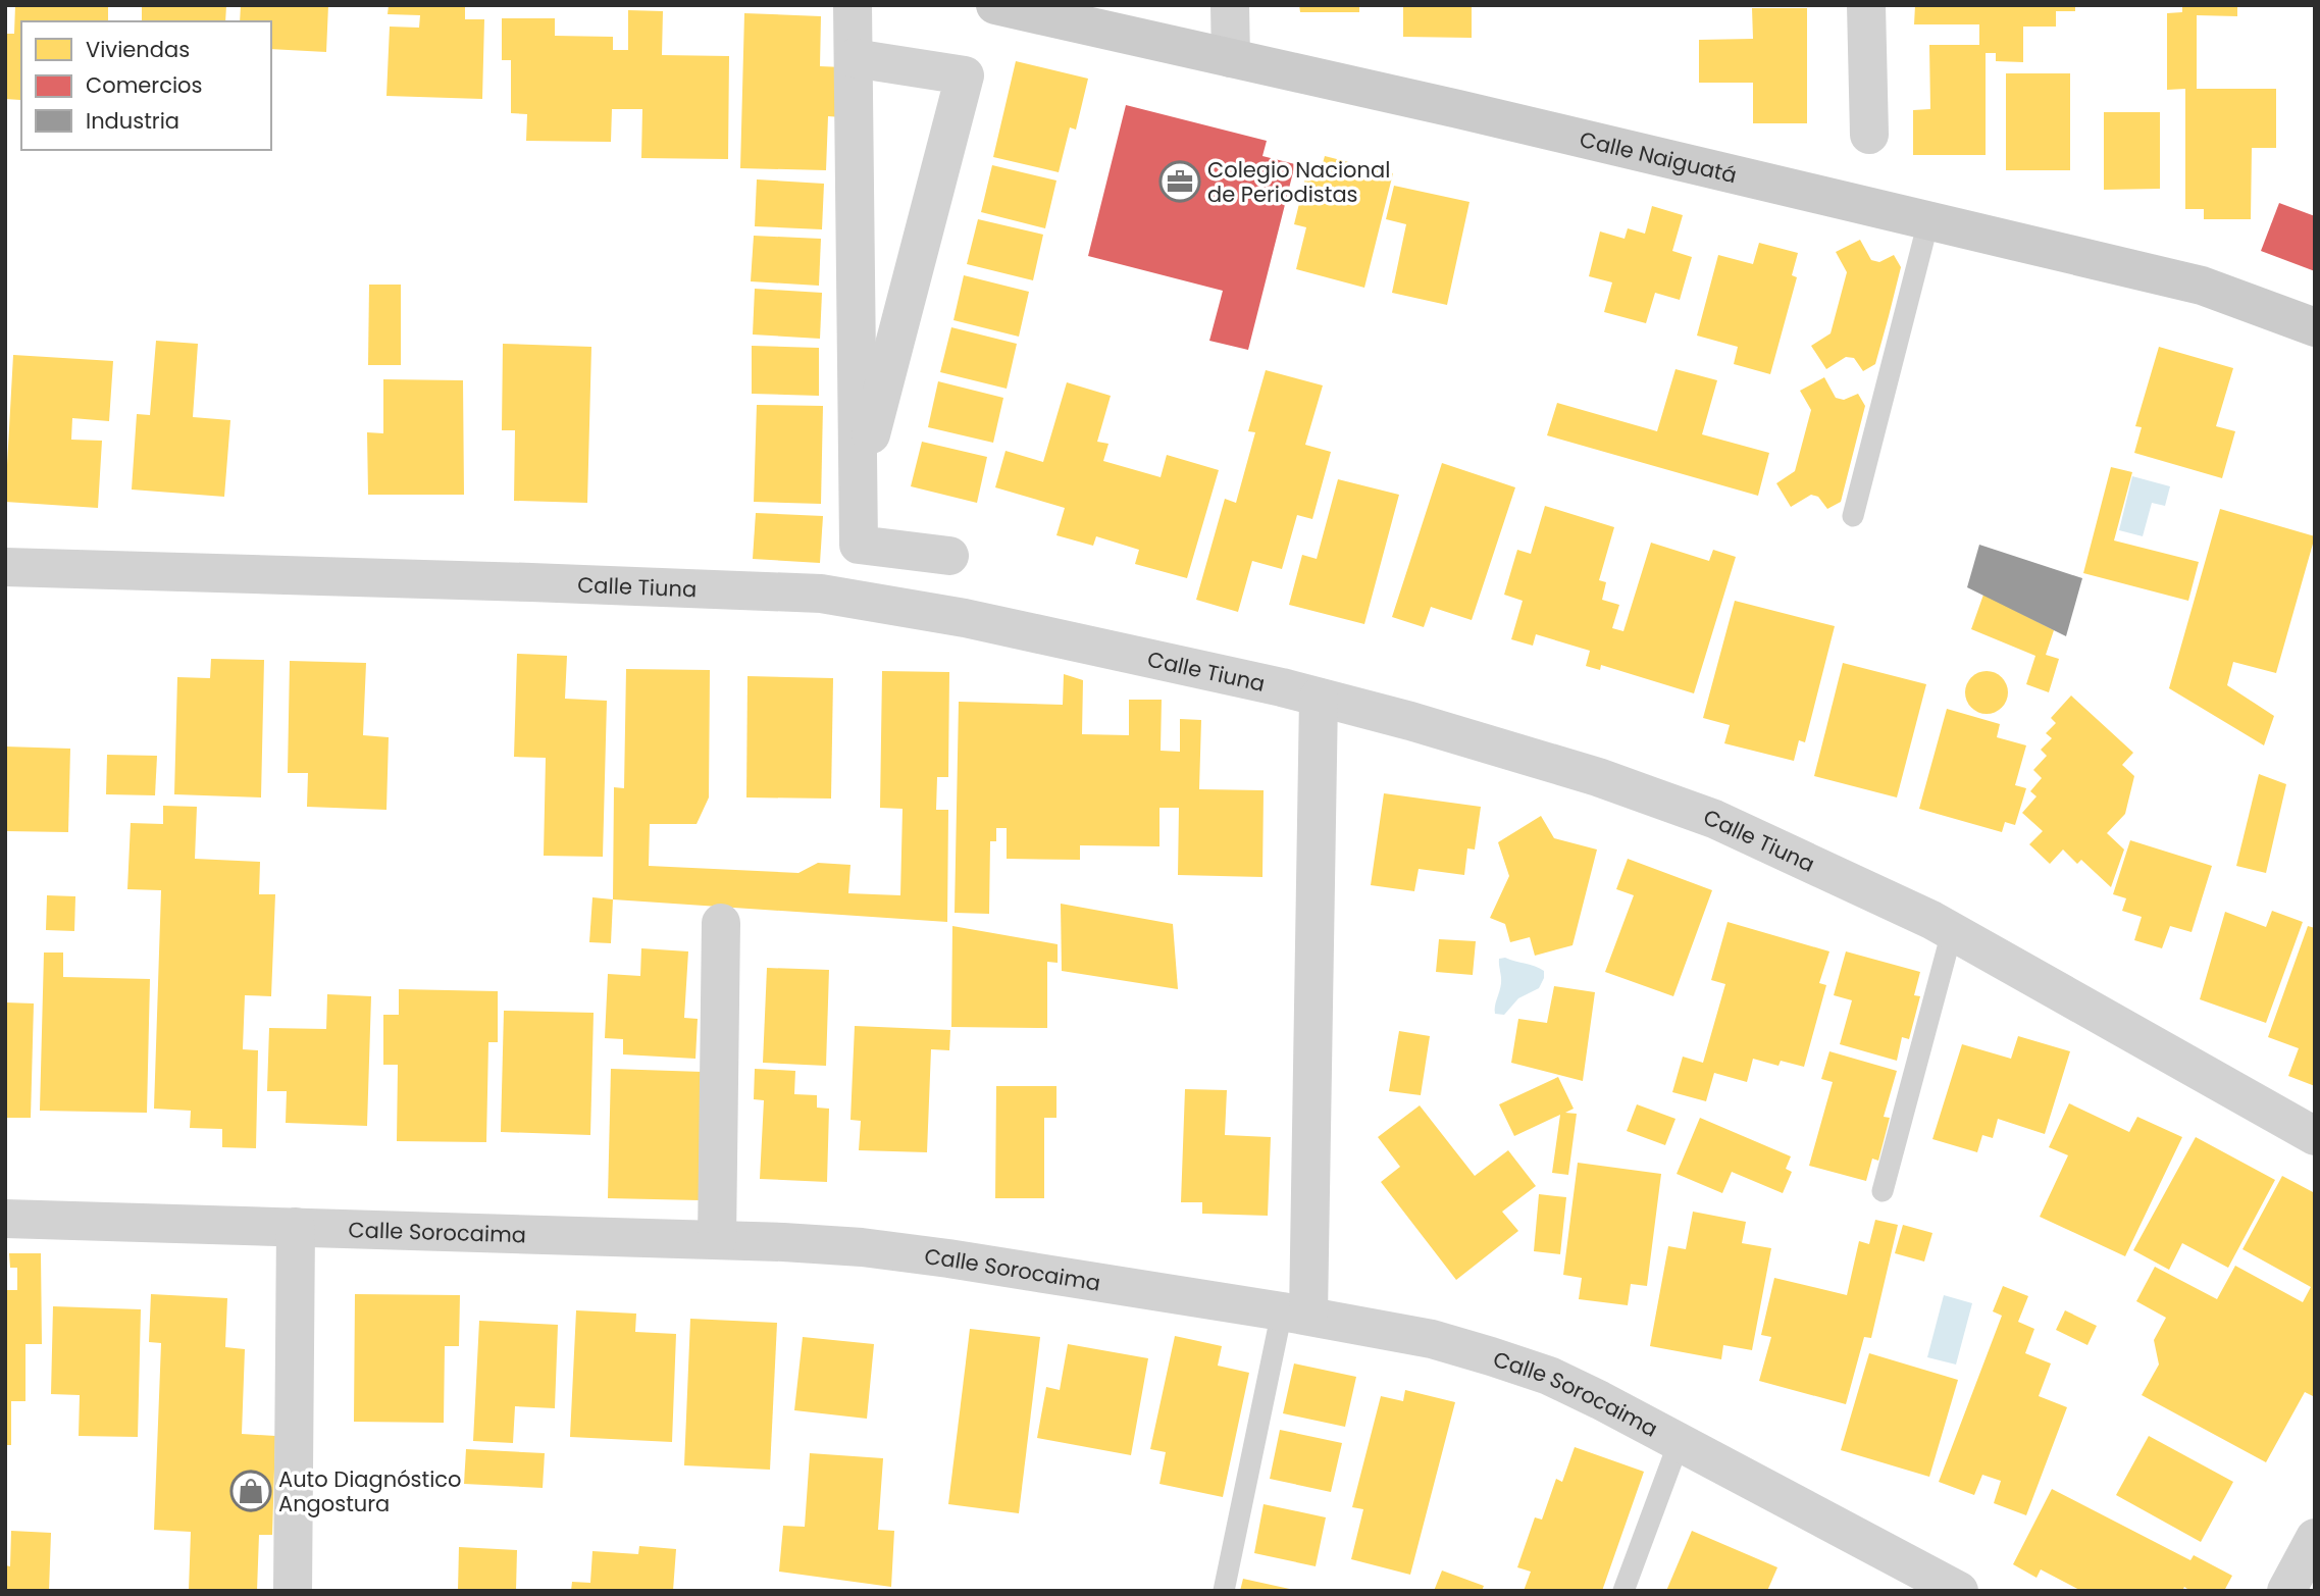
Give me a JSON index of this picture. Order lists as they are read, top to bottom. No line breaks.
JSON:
{"streets":{"street":["Calle Naiguatá","Calle Tiuna","Calle Sorocaima"]},"places":{"office":["Colegio Nacional de Periodistas"],"shop":["Auto Diagnóstico Angostura"]},"legend":["Viviendas","Comercios","Industria"]}
